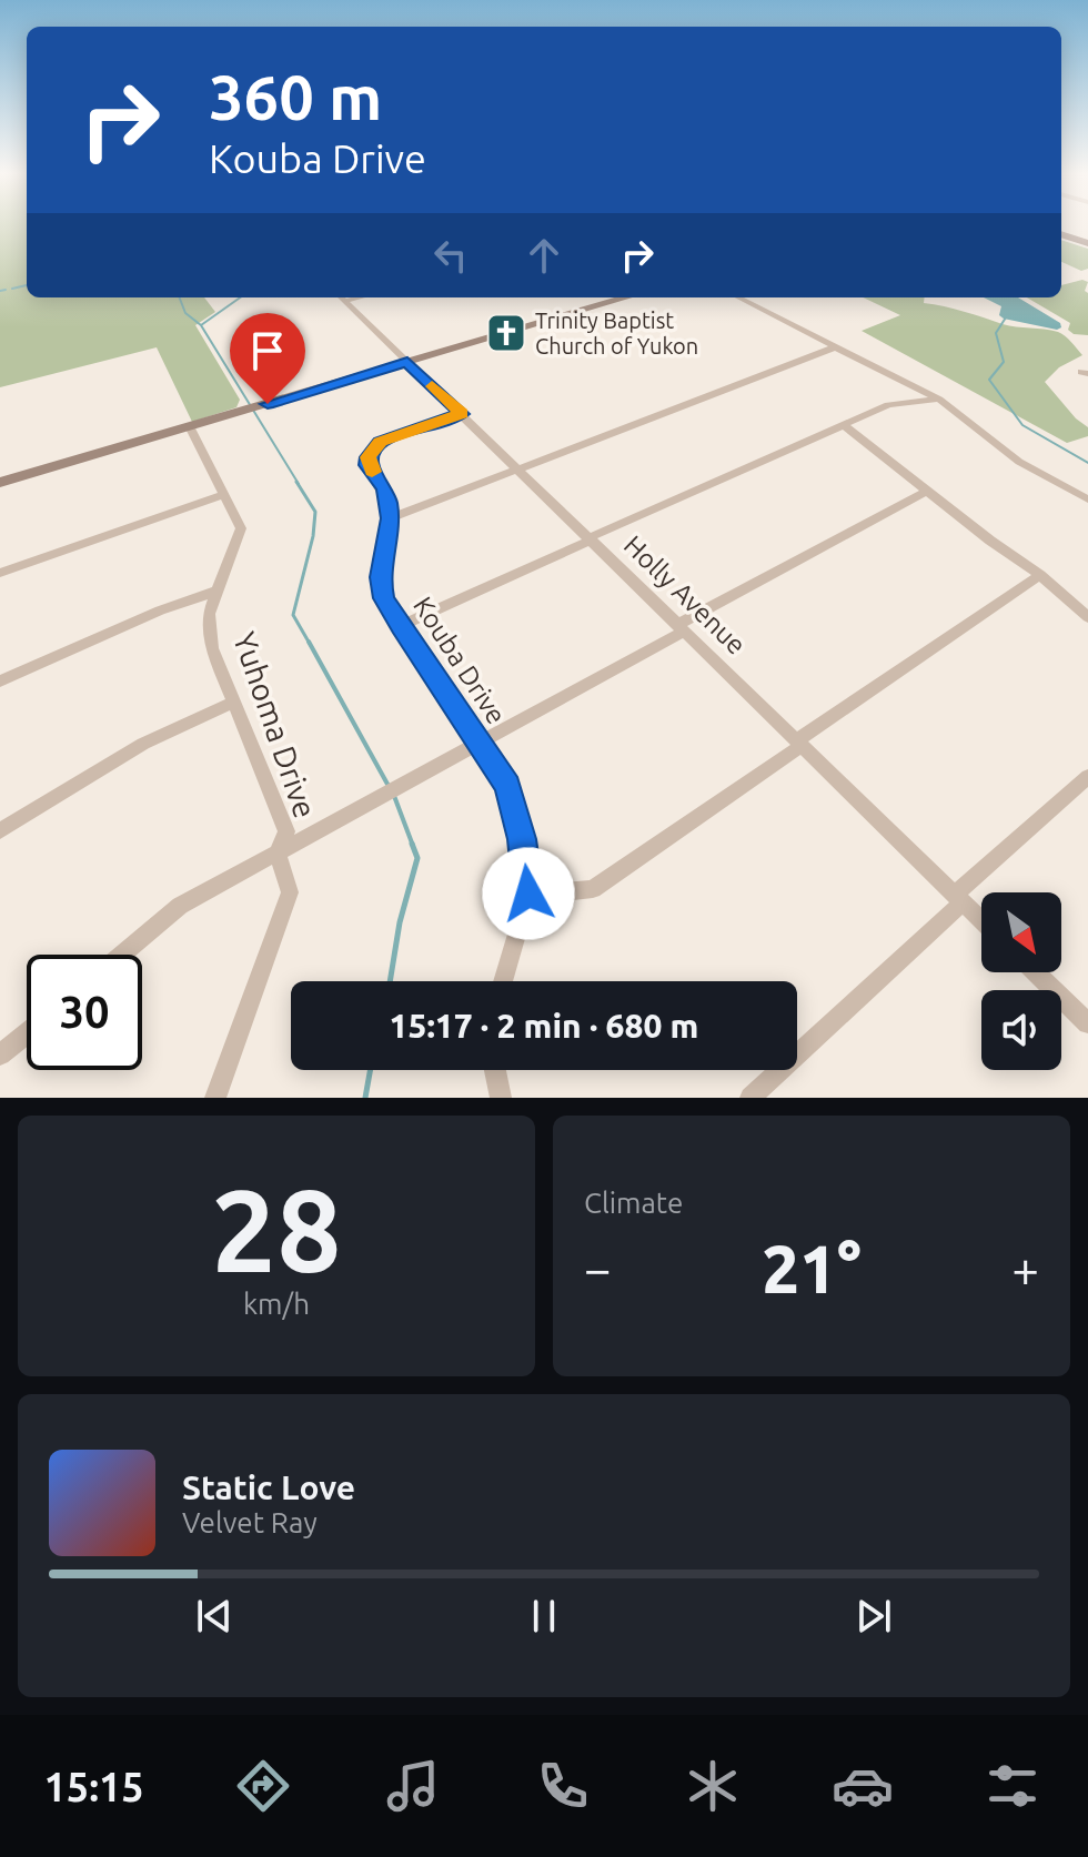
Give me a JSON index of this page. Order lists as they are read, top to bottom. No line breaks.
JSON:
{"streets":{"street":["Holly Avenue","Kouba Drive","Yuhoma Drive"]},"crossings":[["Holly Avenue","Kouba Drive"]],"places":{"church":["Trinity Baptist Church of Yukon"]},"north":"bottom right","page":{"turn":["360 m","Kouba Drive"],"limit":"30","trip":"15:17 · 2 min · 680 m","tile":[["28","km/h"],"Climate"],"heat":["−","21°","+"],"song":["Static Love","Velvet Ray"],"tabs":"15:15"}}
